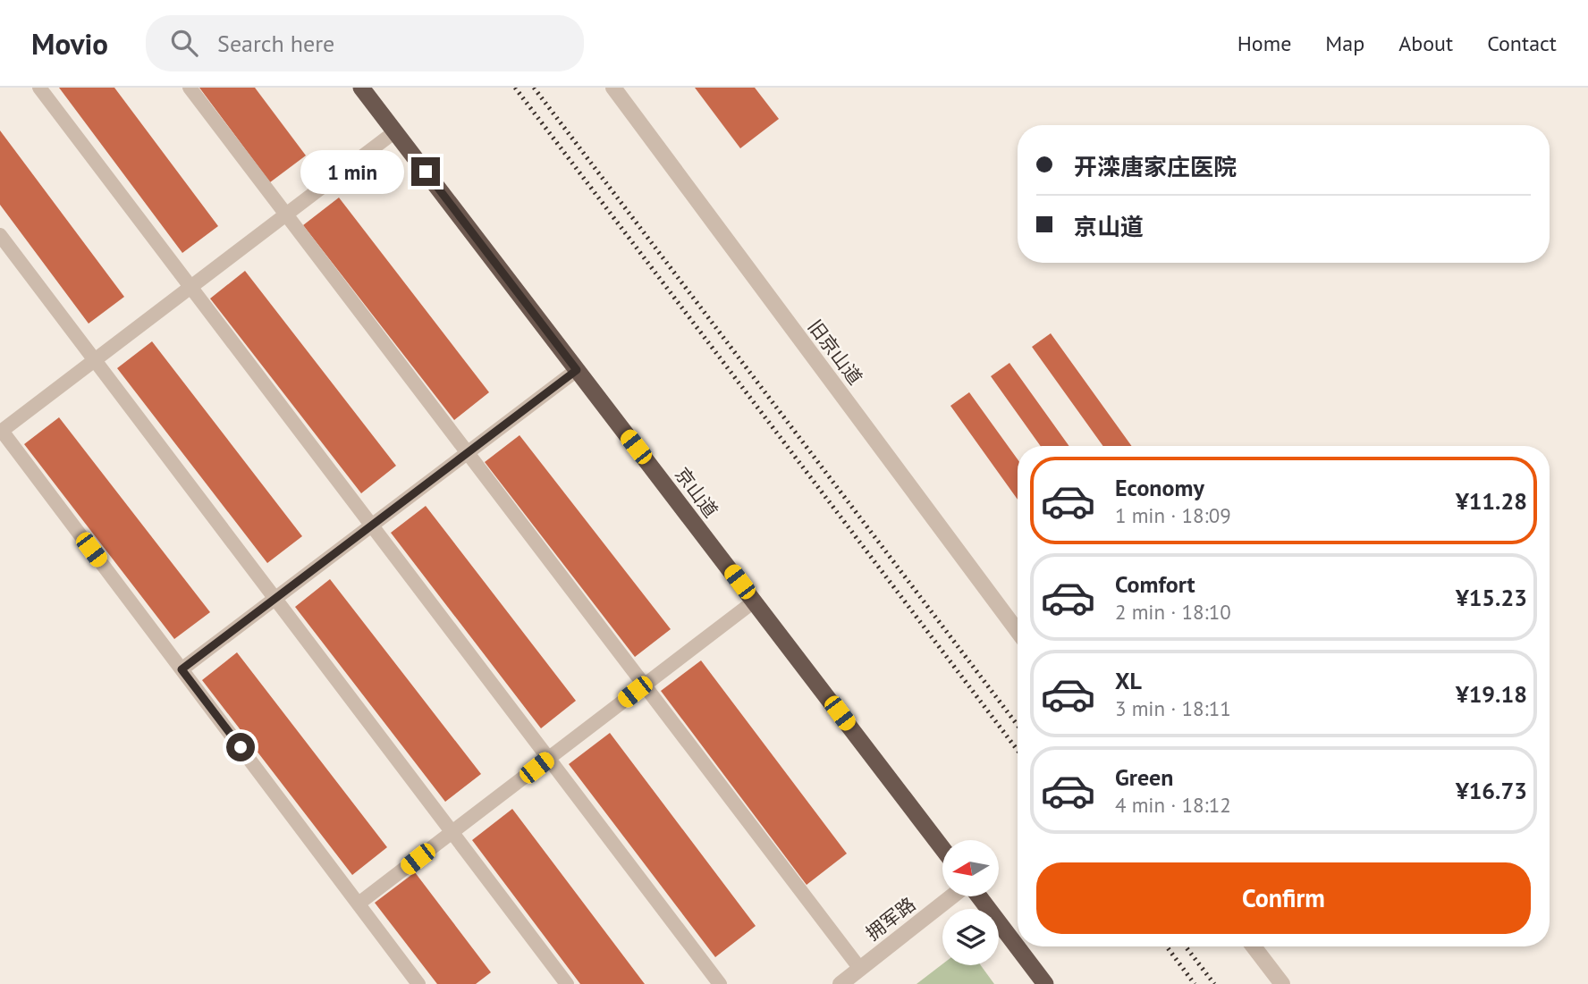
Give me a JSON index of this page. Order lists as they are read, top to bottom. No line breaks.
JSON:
{"streets":{"highway":["京山道"],"street":["旧京山道","拥军路"]},"north":"left","page":{"header":"Movio","search":"Search here","nav":["Home","Map","About","Contact"],"banner":["开滦唐家庄医院","京山道"],"bubble":"1 min","list":[{"name":"Economy","note":"1 min · 18:09","value":"¥11.28"},{"name":"Comfort","note":"2 min · 18:10","value":"¥15.23"},{"name":"XL","note":"3 min · 18:11","value":"¥19.18"},{"name":"Green","note":"4 min · 18:12","value":"¥16.73"}],"buttons":"Confirm"}}
